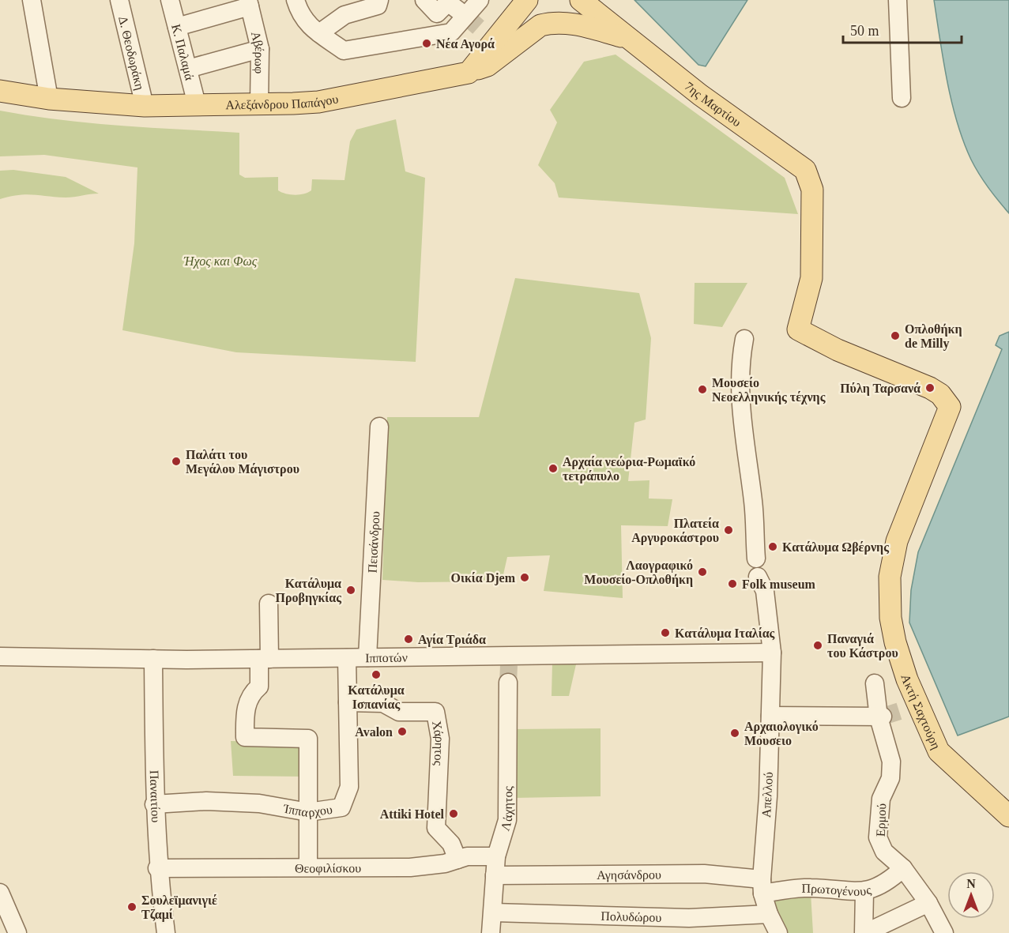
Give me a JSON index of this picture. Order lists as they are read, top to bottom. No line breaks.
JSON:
{"streets":{"main road":["Αλεξάνδρου Παπάγου","7ης Μαρτίου","Ακτή Σαχτούρη"],"street":["Κ. Παλαμά","Αβέρωφ","Δ. Θεοδωράκη","Πεισάνδρου","Ιπποτών","Χάρητος","Απελλού","Παναιτίου","Ίππαρχου","Λάχητος","Ερμού","Θεοφιλίσκου","Αγησάνδρου","Πρωτογένους","Πολυδώρου"]},"crossings":[["Κ. Παλαμά","Αλεξάνδρου Παπάγου"],["Αβέρωφ","Αλεξάνδρου Παπάγου"],["Δ. Θεοδωράκη","Αλεξάνδρου Παπάγου"],["Αλεξάνδρου Παπάγου","7ης Μαρτίου"],["7ης Μαρτίου","Ακτή Σαχτούρη"],["Πεισάνδρου","Ιπποτών"],["Ιπποτών","Απελλού"],["Ιπποτών","Παναιτίου"],["Ιπποτών","Ίππαρχου"],["Ιπποτών","Λάχητος"],["Χάρητος","Ίππαρχου"],["Χάρητος","Θεοφιλίσκου"],["Απελλού","Αγησάνδρου"],["Απελλού","Πρωτογένους"],["Απελλού","Πολυδώρου"],["Παναιτίου","Ίππαρχου"],["Παναιτίου","Θεοφιλίσκου"],["Λάχητος","Θεοφιλίσκου"],["Λάχητος","Αγησάνδρου"],["Λάχητος","Πολυδώρου"],["Ερμού","Πρωτογένους"],["Αγησάνδρου","Πρωτογένους"]],"parks":["Ήχος και Φως"],"places":["Νέα Αγορά","Οπλοθήκη de Milly","Πύλη Ταρσανά","Μουσείο Νεοελληνικής τέχνης","Παλάτι του Μεγάλου Μάγιστρου","Αρχαία νεώρια-Ρωμαϊκό τετράπυλο","Πλατεία Αργυροκάστρου","Κατάλυμα Ωβέρνης","Λαογραφικό Μουσείο-Οπλοθήκη","Οικία Djem","Folk museum","Κατάλυμα Προβηγκίας","Κατάλυμα Ιταλίας","Αγία Τριάδα","Παναγιά του Κάστρου","Κατάλυμα Ισπανίας","Avalon","Αρχαιολογικό Μουσειο","Attiki Hotel","Σουλεϊμανιγιέ Τζαμί"],"scale_bar":"50 m","north":"top"}
